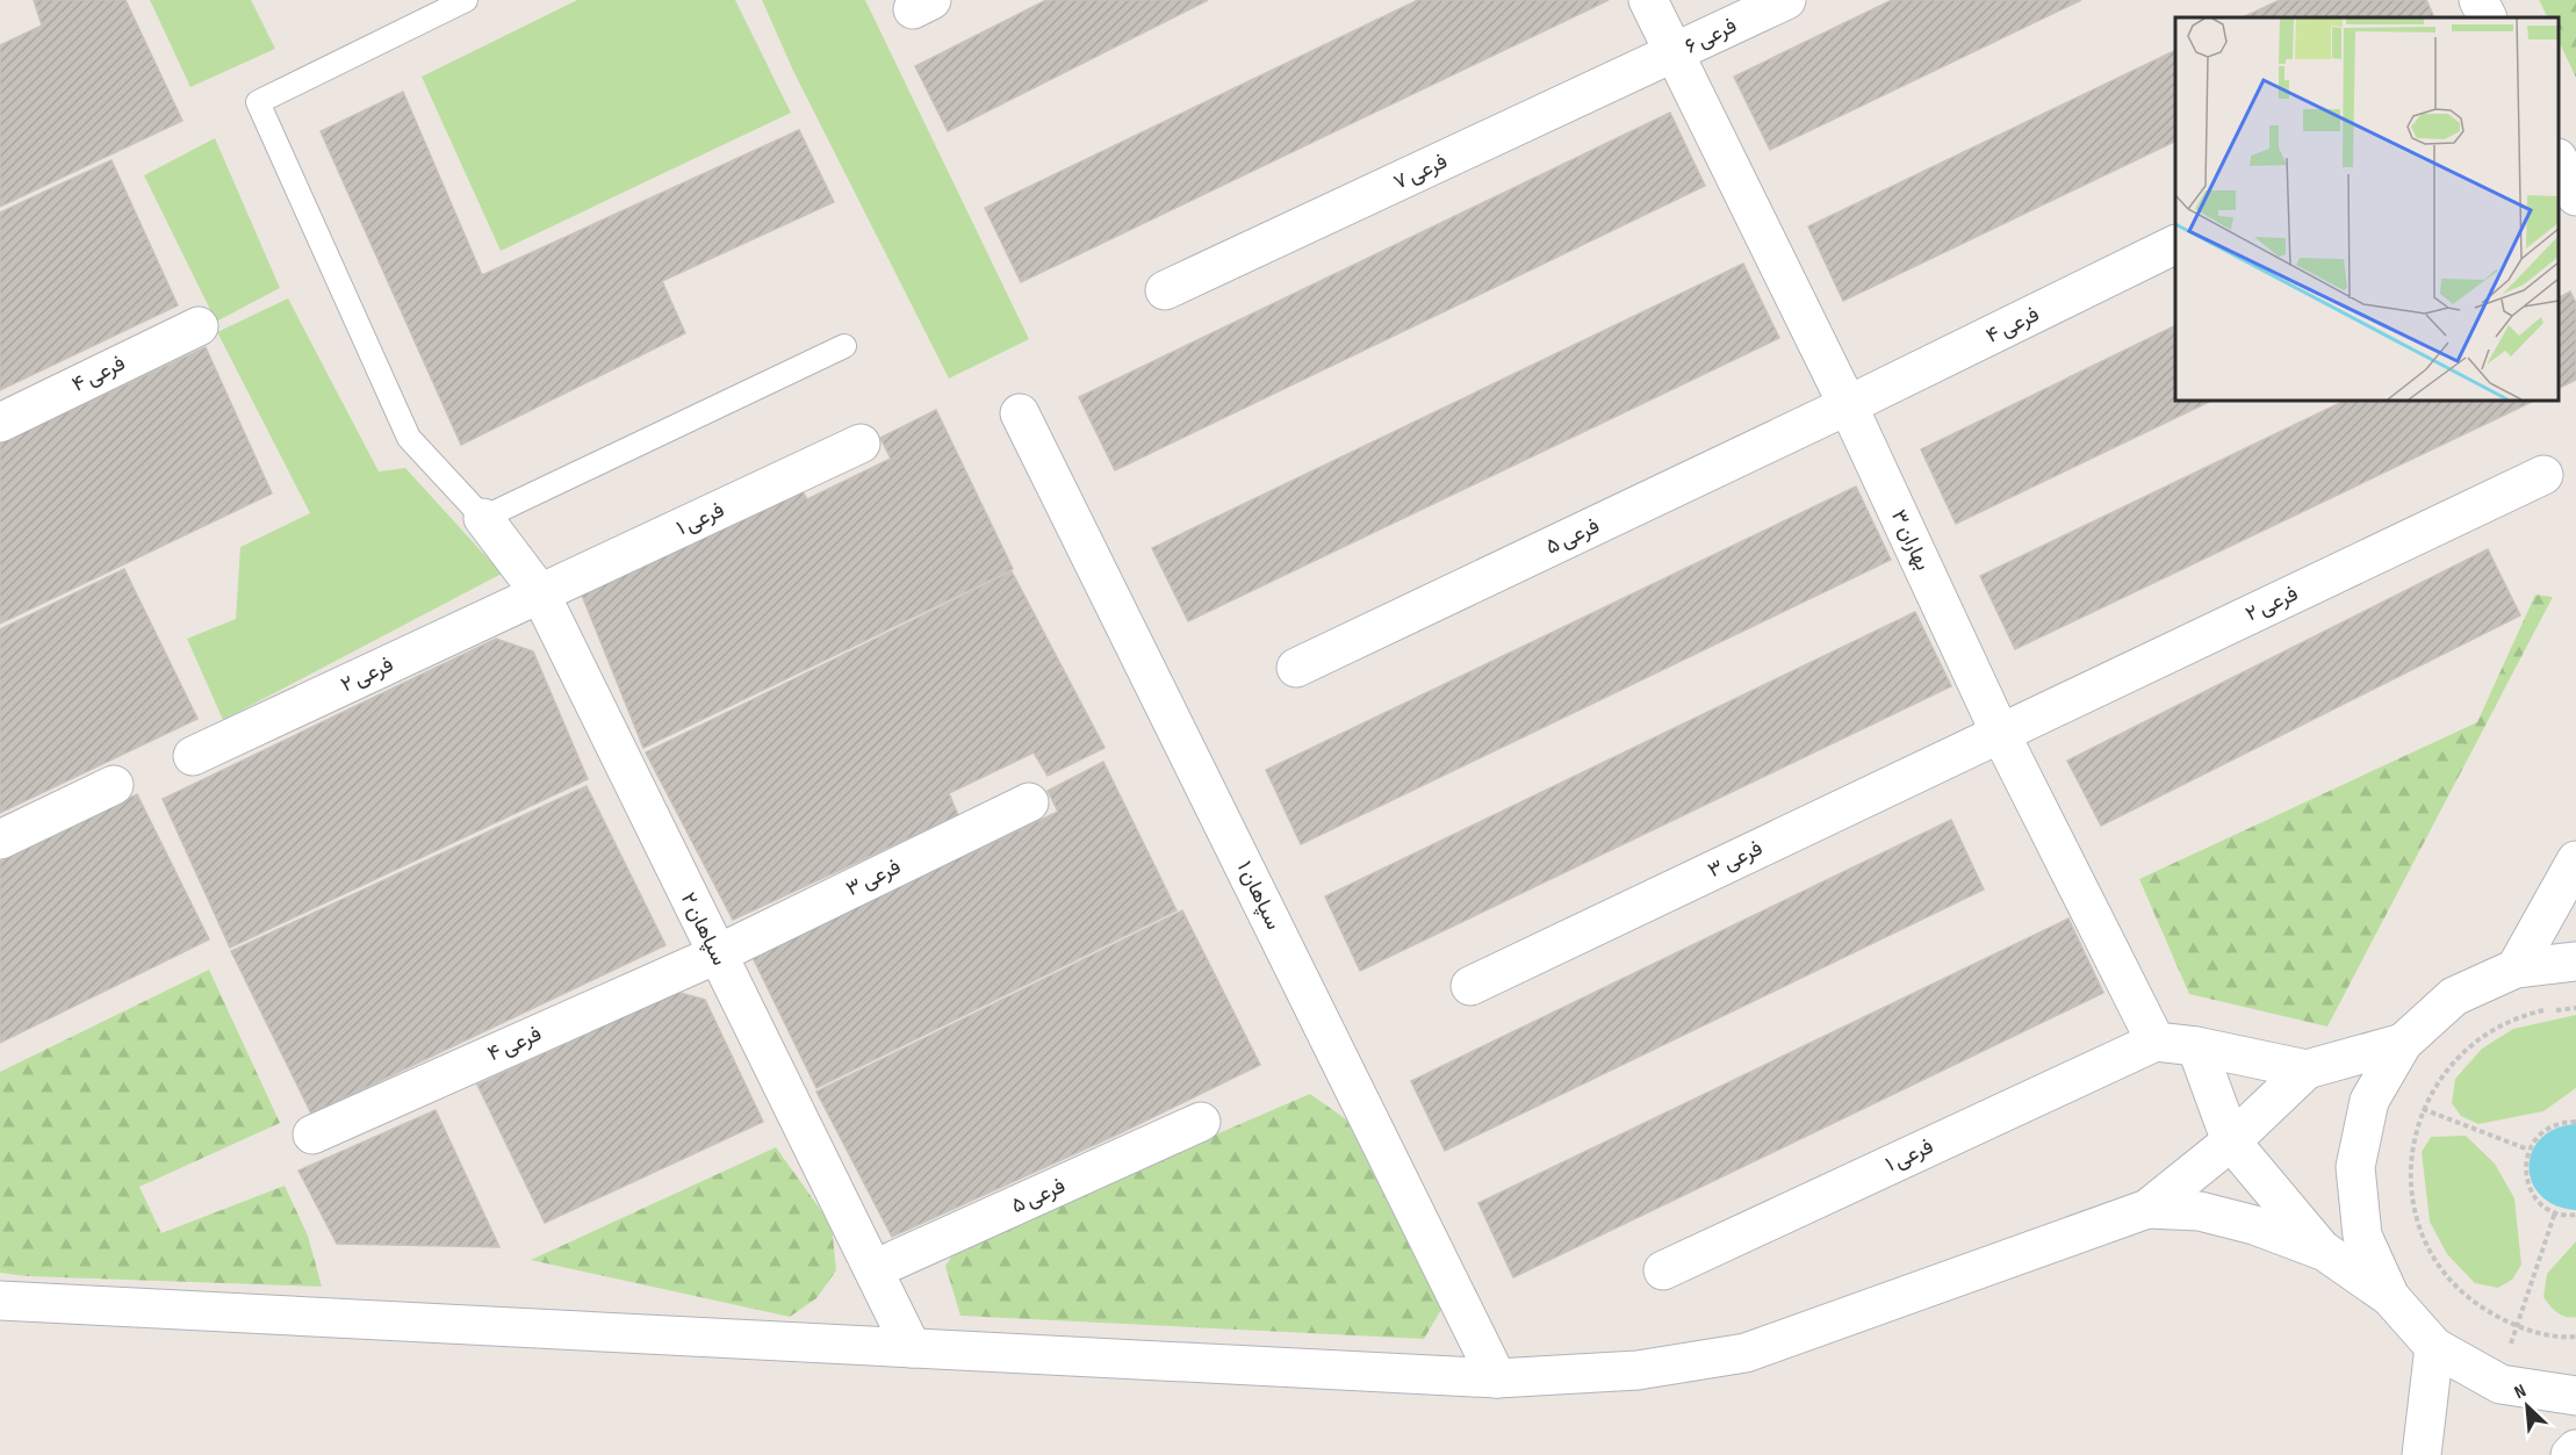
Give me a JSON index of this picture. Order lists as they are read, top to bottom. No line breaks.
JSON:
{"streets":{"street":["فرعی ۶","فرعی ۷","فرعی ۴","فرعی ۱","فرعی ۵","بهاران ۳","فرعی ۲","فرعی ۳","سپاهان ۱","سپاهان ۲"]},"crossings":[["فرعی ۶","فرعی ۷"],["فرعی ۶","بهاران ۳"],["فرعی ۷","بهاران ۳"],["فرعی ۴","فرعی ۵"],["فرعی ۴","بهاران ۳"],["فرعی ۴","فرعی ۳"],["فرعی ۴","سپاهان ۲"],["فرعی ۱","بهاران ۳"],["فرعی ۱","فرعی ۲"],["فرعی ۱","سپاهان ۲"],["فرعی ۵","بهاران ۳"],["فرعی ۵","سپاهان ۲"],["بهاران ۳","فرعی ۲"],["بهاران ۳","فرعی ۳"],["فرعی ۲","فرعی ۳"],["فرعی ۲","سپاهان ۲"],["فرعی ۳","سپاهان ۲"]],"north":"top left"}
